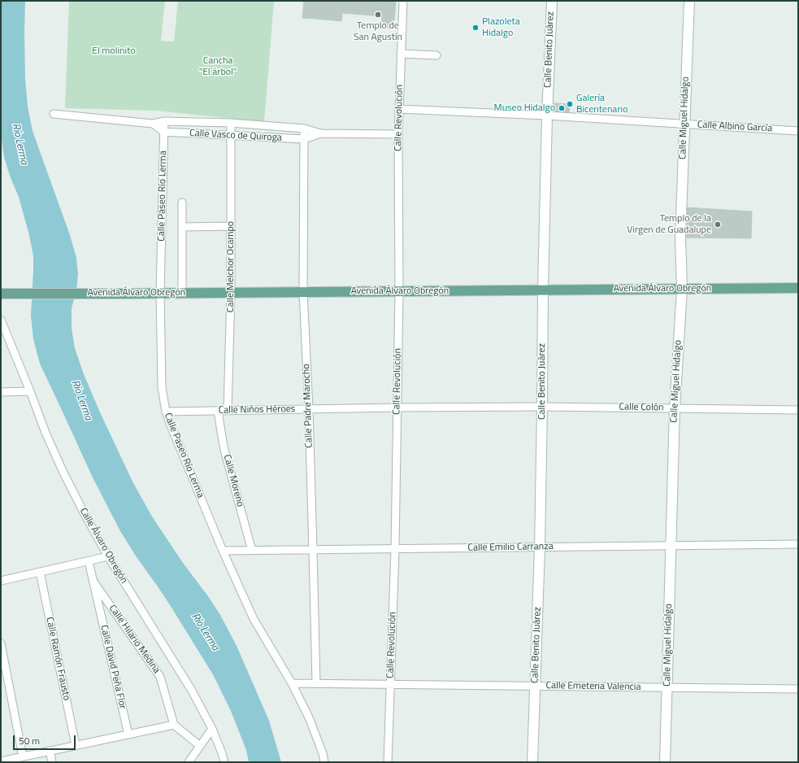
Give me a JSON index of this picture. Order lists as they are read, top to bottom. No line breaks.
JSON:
{"streets":{"main road":["Avenida Álvaro Obregón"],"street":["Calle Benito Juárez","Calle Revolución","Calle Miguel Hidalgo","Calle Albino García","Calle Vasco de Quiroga","Calle Paseo Río Lerma","Calle Melchor Ocampo","Calle Padre Marocho","Calle Colón","Calle Niños Héroes","Calle Moreno","Calle Álvaro Obregón","Calle Emilio Carranza","Calle Hilario Medina","Calle Ramón Frausto","Calle David Peña Flor","Calle Emeteria Valencia"]},"crossings":[["Calle Benito Juárez","Calle Albino García"],["Calle Benito Juárez","Avenida Álvaro Obregón"],["Calle Benito Juárez","Calle Colón"],["Calle Benito Juárez","Calle Niños Héroes"],["Calle Benito Juárez","Calle Emilio Carranza"],["Calle Benito Juárez","Calle Emeteria Valencia"],["Calle Revolución","Calle Albino García"],["Calle Revolución","Calle Vasco de Quiroga"],["Calle Revolución","Avenida Álvaro Obregón"],["Calle Revolución","Calle Niños Héroes"],["Calle Revolución","Calle Emilio Carranza"],["Calle Revolución","Calle Emeteria Valencia"],["Calle Miguel Hidalgo","Calle Albino García"],["Calle Miguel Hidalgo","Avenida Álvaro Obregón"],["Calle Miguel Hidalgo","Calle Colón"],["Calle Miguel Hidalgo","Calle Emilio Carranza"],["Calle Miguel Hidalgo","Calle Emeteria Valencia"],["Calle Vasco de Quiroga","Calle Paseo Río Lerma"],["Calle Vasco de Quiroga","Calle Melchor Ocampo"],["Calle Vasco de Quiroga","Calle Padre Marocho"],["Calle Paseo Río Lerma","Avenida Álvaro Obregón"],["Calle Paseo Río Lerma","Calle Niños Héroes"],["Calle Paseo Río Lerma","Calle Emilio Carranza"],["Calle Paseo Río Lerma","Calle Emeteria Valencia"],["Calle Melchor Ocampo","Avenida Álvaro Obregón"],["Calle Melchor Ocampo","Calle Niños Héroes"],["Avenida Álvaro Obregón","Calle Padre Marocho"],["Calle Padre Marocho","Calle Niños Héroes"],["Calle Padre Marocho","Calle Emilio Carranza"],["Calle Padre Marocho","Calle Emeteria Valencia"],["Calle Colón","Calle Niños Héroes"],["Calle Niños Héroes","Calle Moreno"],["Calle Moreno","Calle Emilio Carranza"],["Calle Hilario Medina","Calle David Peña Flor"]],"water":["Río Lerma"],"parks":["El molinito","Cancha \"El árbol\""],"places":["Templo de San Agustín","Plazoleta Hidalgo","Galería Bicentenario","Museo Hidalgo","Templo de la Virgen de Guadalupe"],"scale_bar":"50 m"}
